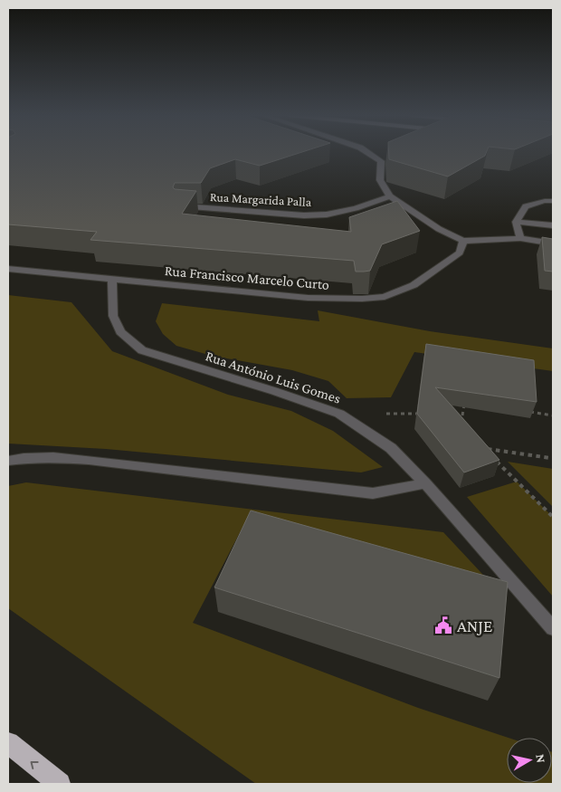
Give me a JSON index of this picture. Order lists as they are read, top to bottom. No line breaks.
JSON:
{"streets":{"street":["Rua Margarida Palla","Rua Francisco Marcelo Curto","Rua António Luis Gomes"]},"crossings":[["Rua Francisco Marcelo Curto","Rua António Luis Gomes"]],"places":{"public building":["ANJE"]},"north":"right"}
